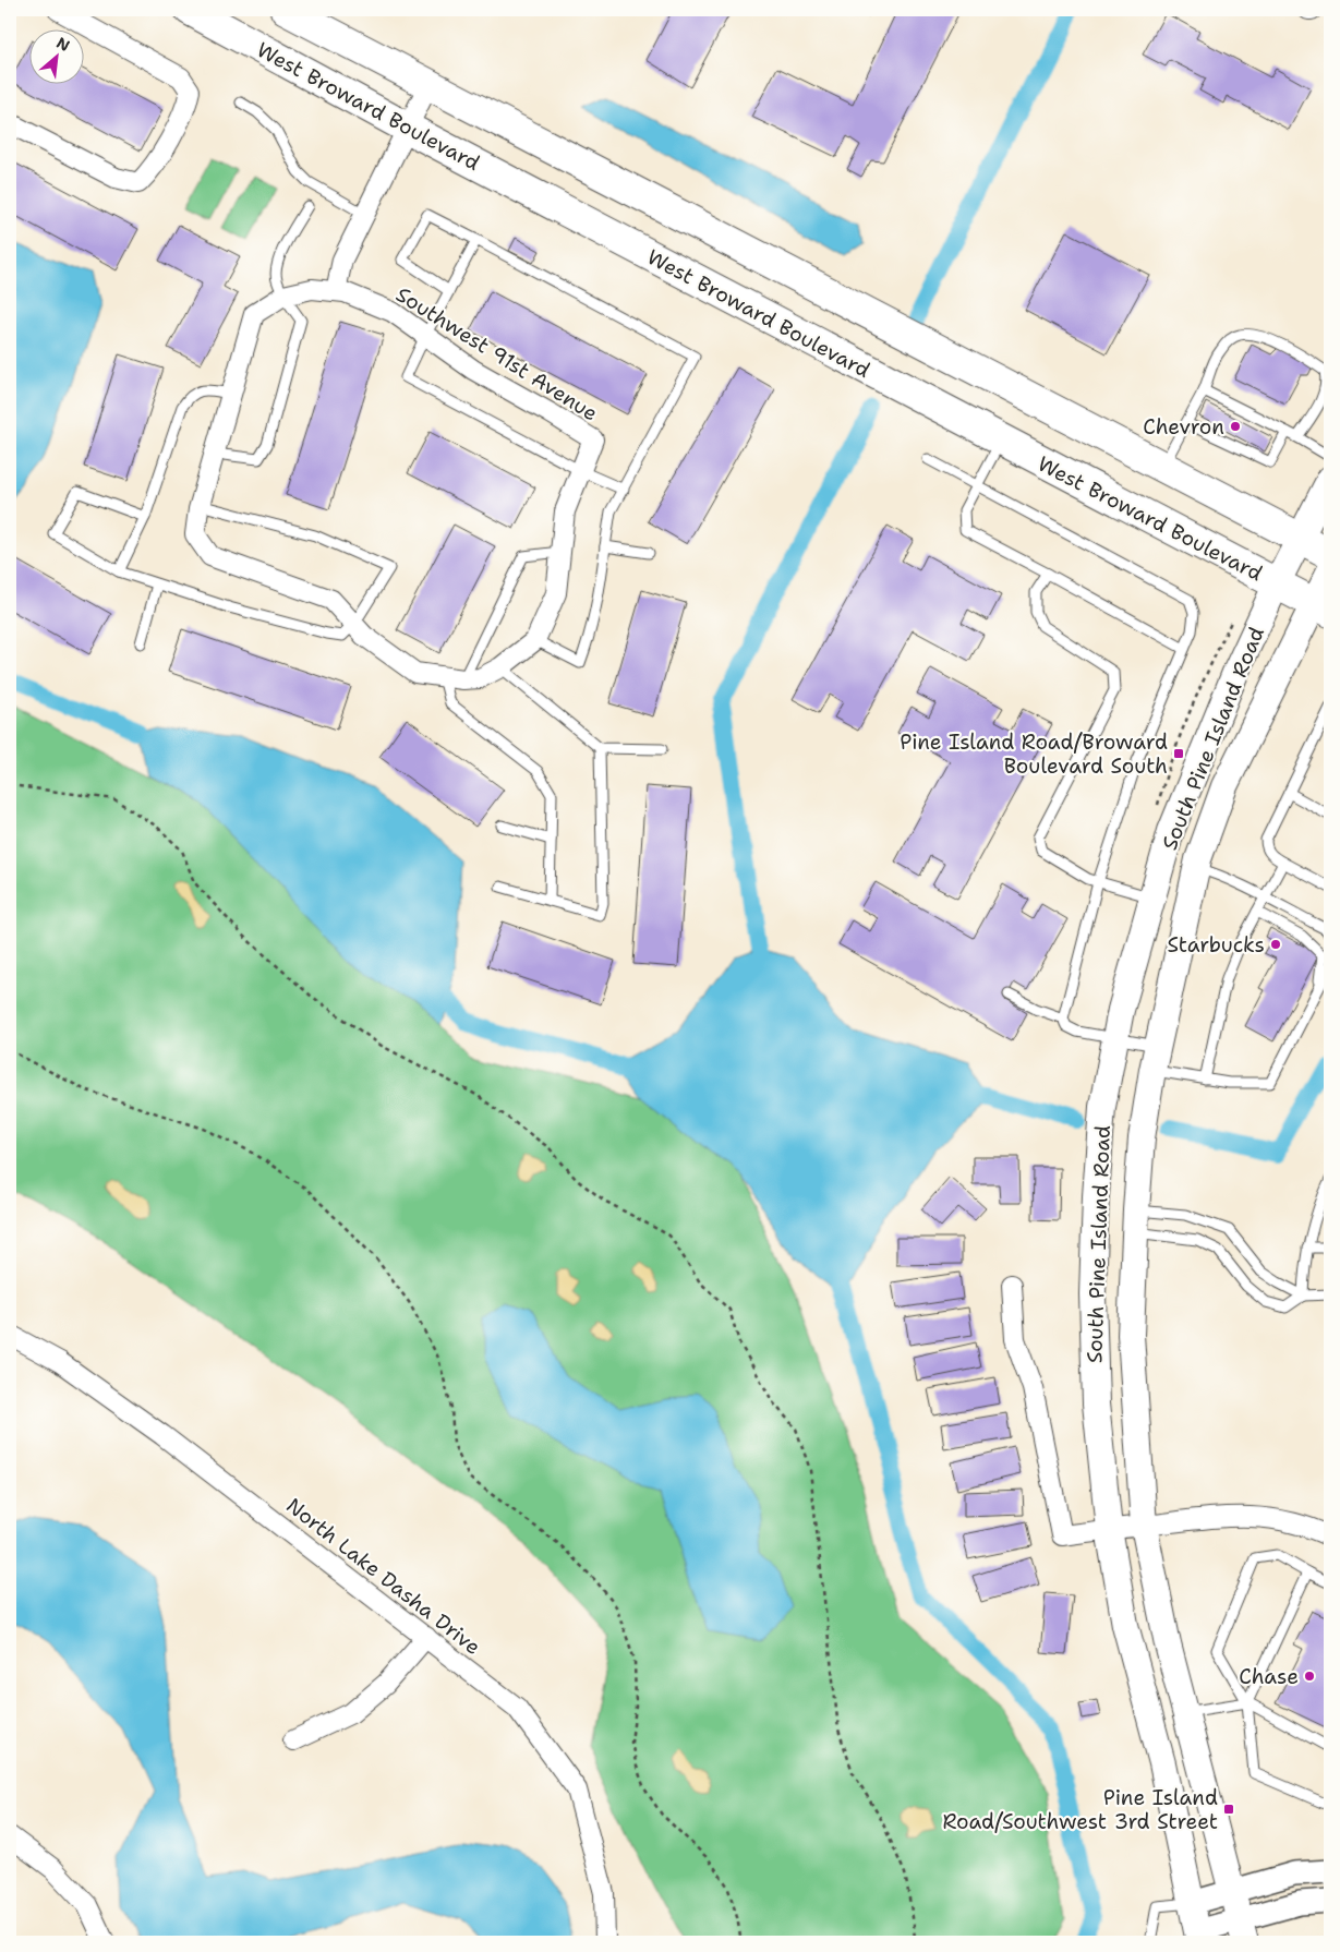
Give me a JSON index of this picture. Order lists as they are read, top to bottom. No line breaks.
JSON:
{"streets":{"main road":["West Broward Boulevard","South Pine Island Road"],"street":["Southwest 91st Avenue","North Lake Dasha Drive"]},"crossings":[["West Broward Boulevard","South Pine Island Road"]],"places":{"other":["Chevron","Starbucks","Chase"],"transit":["Pine Island Road/Broward Boulevard South","Pine Island Road/Southwest 3rd Street"]},"north":"top right"}
